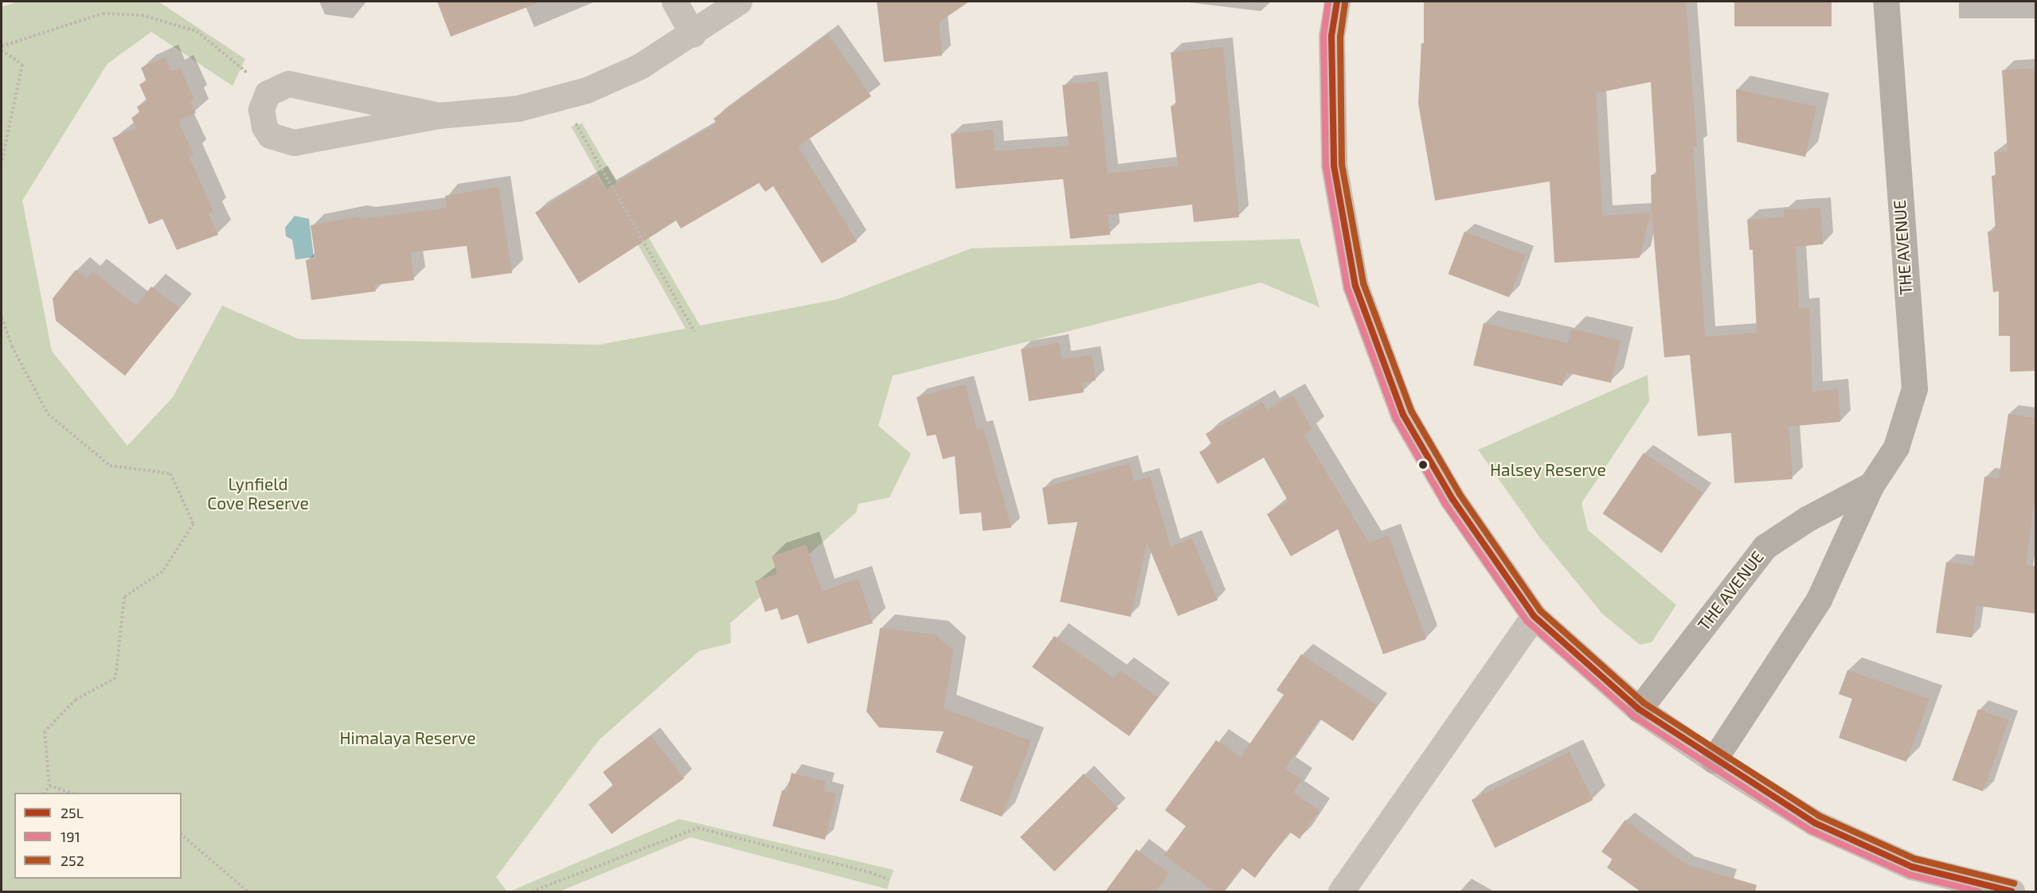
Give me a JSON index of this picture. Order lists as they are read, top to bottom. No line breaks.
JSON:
{"streets":{"main road":["THE AVENUE"]},"parks":["Halsey Reserve","Lynfield Cove Reserve","Himalaya Reserve"],"lines":["transit line 25L","transit line 191","transit line 252"],"legend":["25L","191","252"]}
